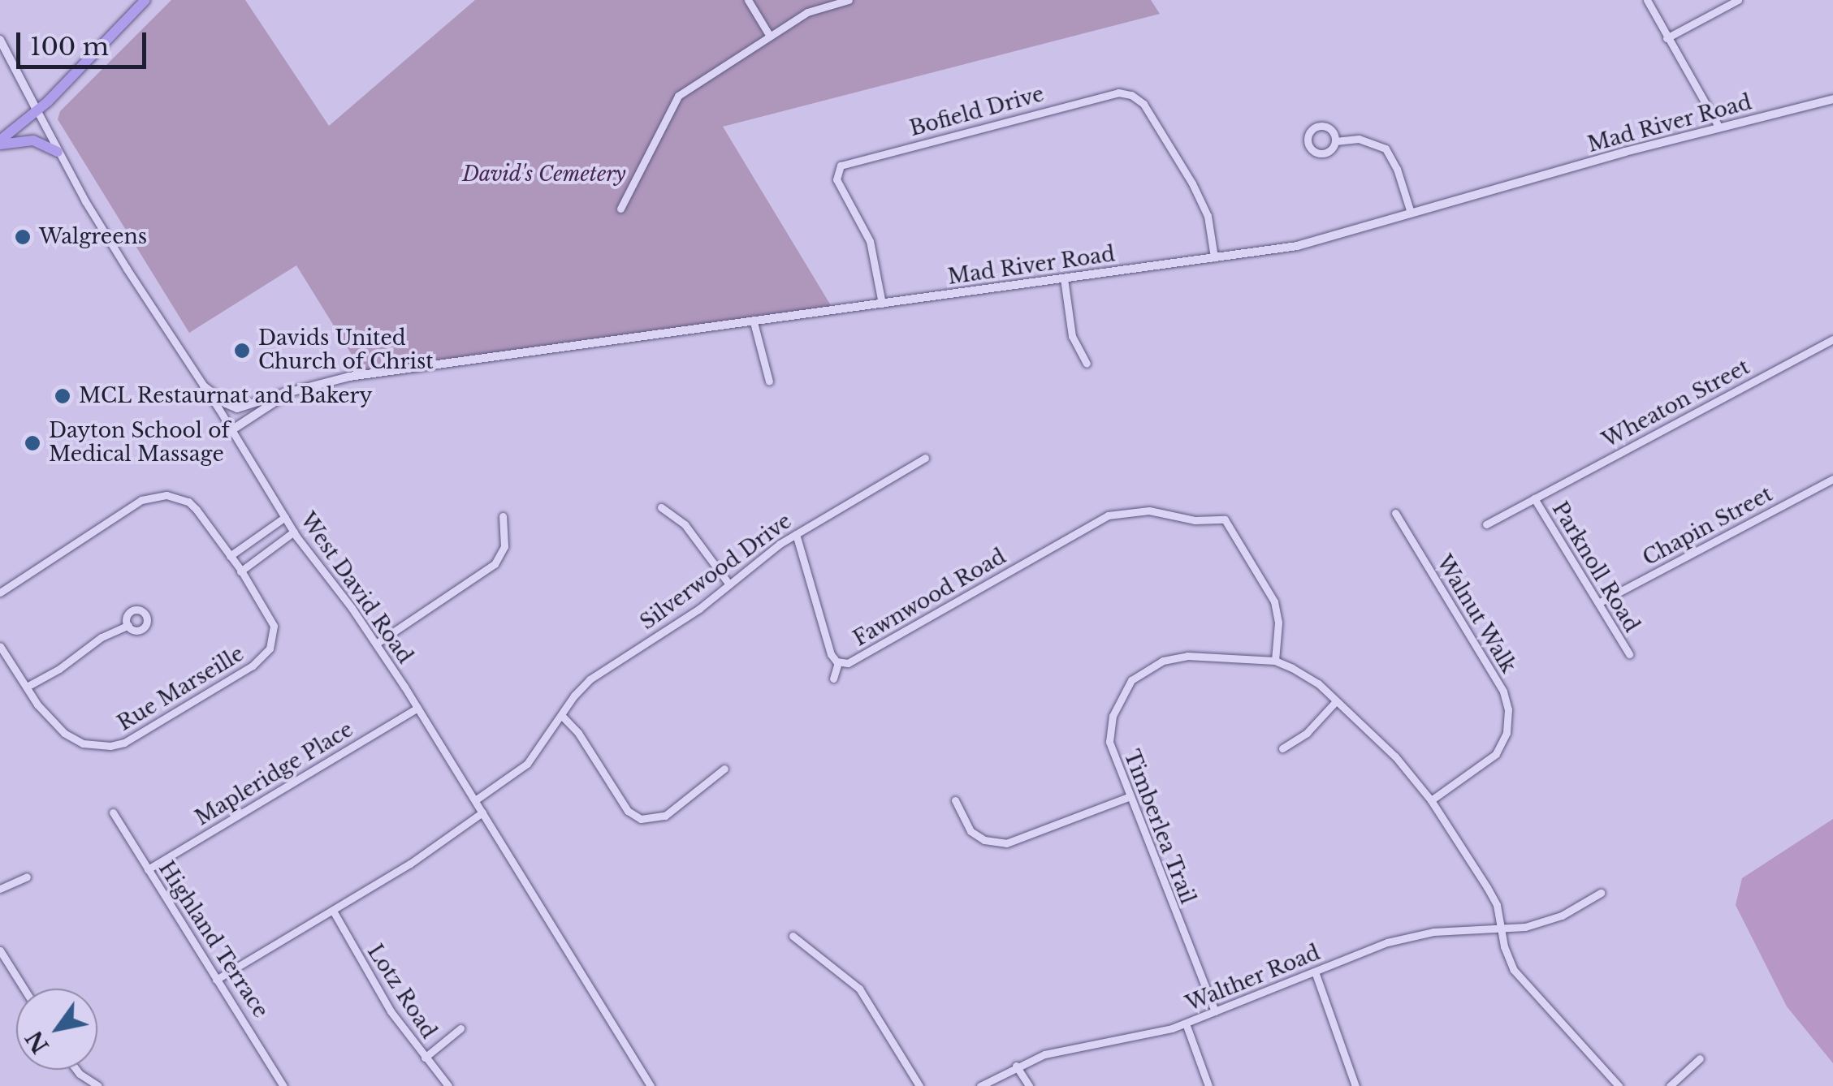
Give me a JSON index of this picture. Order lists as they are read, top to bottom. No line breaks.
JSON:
{"streets":{"street":["Bofield Drive","Mad River Road","Wheaton Street","Chapin Street","Parknoll Road","Silverwood Drive","West David Road","Fawnwood Road","Walnut Walk","Rue Marseille","Mapleridge Place","Timberlea Trail","Highland Terrace","Walther Road","Lotz Road"]},"crossings":[["Bofield Drive","Mad River Road"],["Mad River Road","West David Road"],["Wheaton Street","Parknoll Road"],["Chapin Street","Parknoll Road"],["Silverwood Drive","West David Road"],["Silverwood Drive","Fawnwood Road"],["West David Road","Mapleridge Place"],["Fawnwood Road","Timberlea Trail"],["Walnut Walk","Timberlea Trail"],["Mapleridge Place","Highland Terrace"],["Timberlea Trail","Walther Road"]],"parks":["David's Cemetery"],"places":["Walgreens","Davids United Church of Christ","MCL Restaurnat and Bakery","Dayton School of Medical Massage"],"scale_bar":"100 m","north":"bottom left"}
